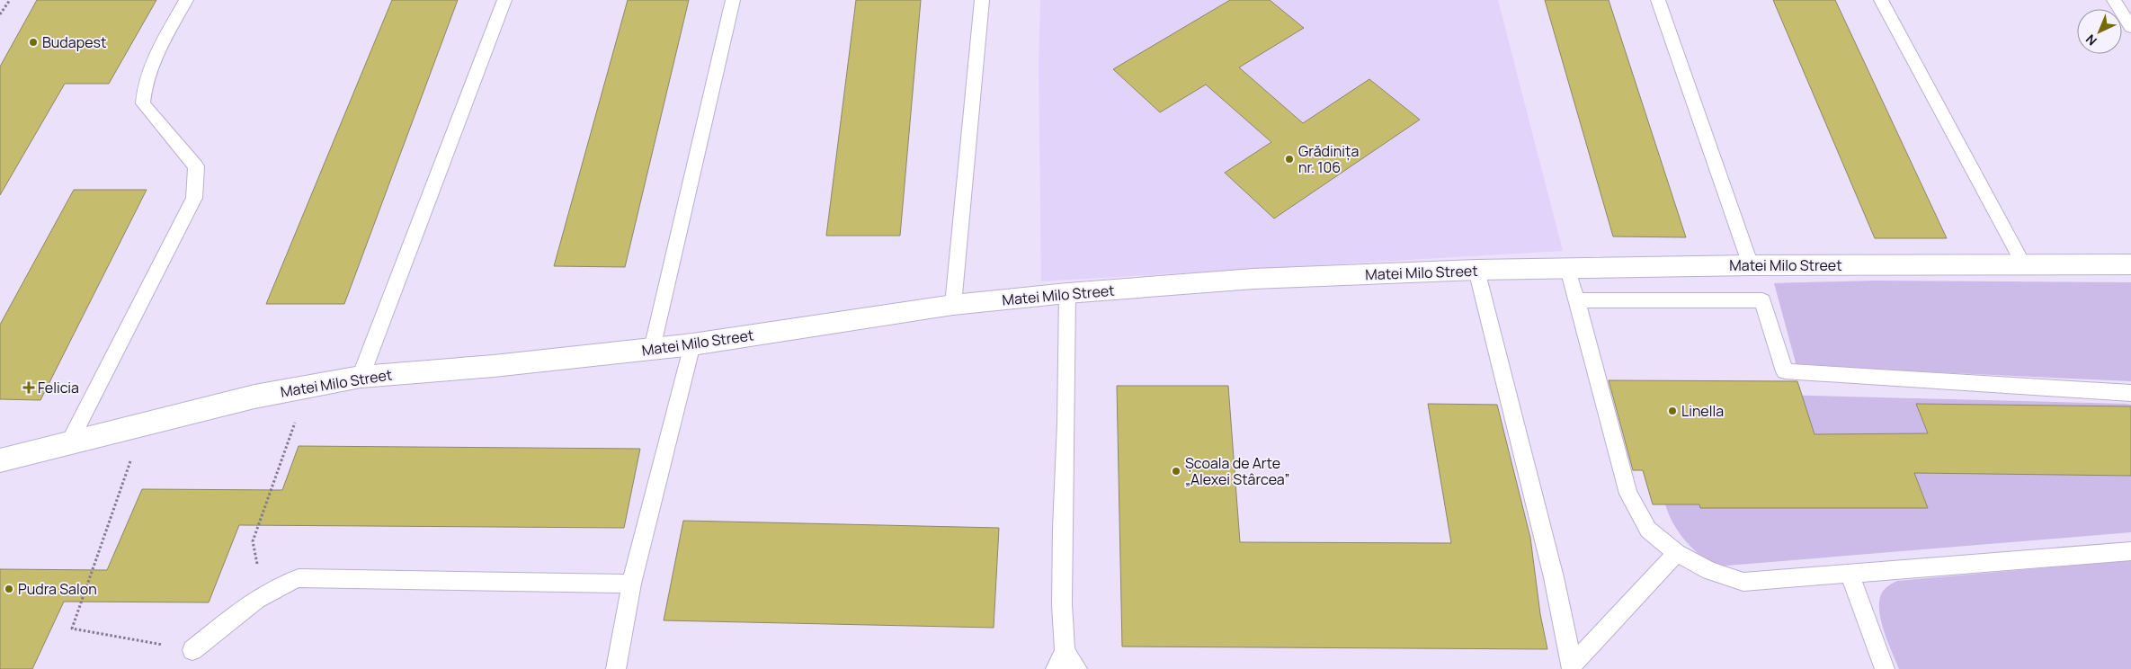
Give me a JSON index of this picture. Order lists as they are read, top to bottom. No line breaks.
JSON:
{"streets":{"street":["Matei Milo Street"]},"places":{"other":["Budapest","Grădinița nr. 106","Linella","Școala de Arte „Alexei Stârcea”","Pudra Salon"],"health":["Felicia"]},"north":"bottom left"}
